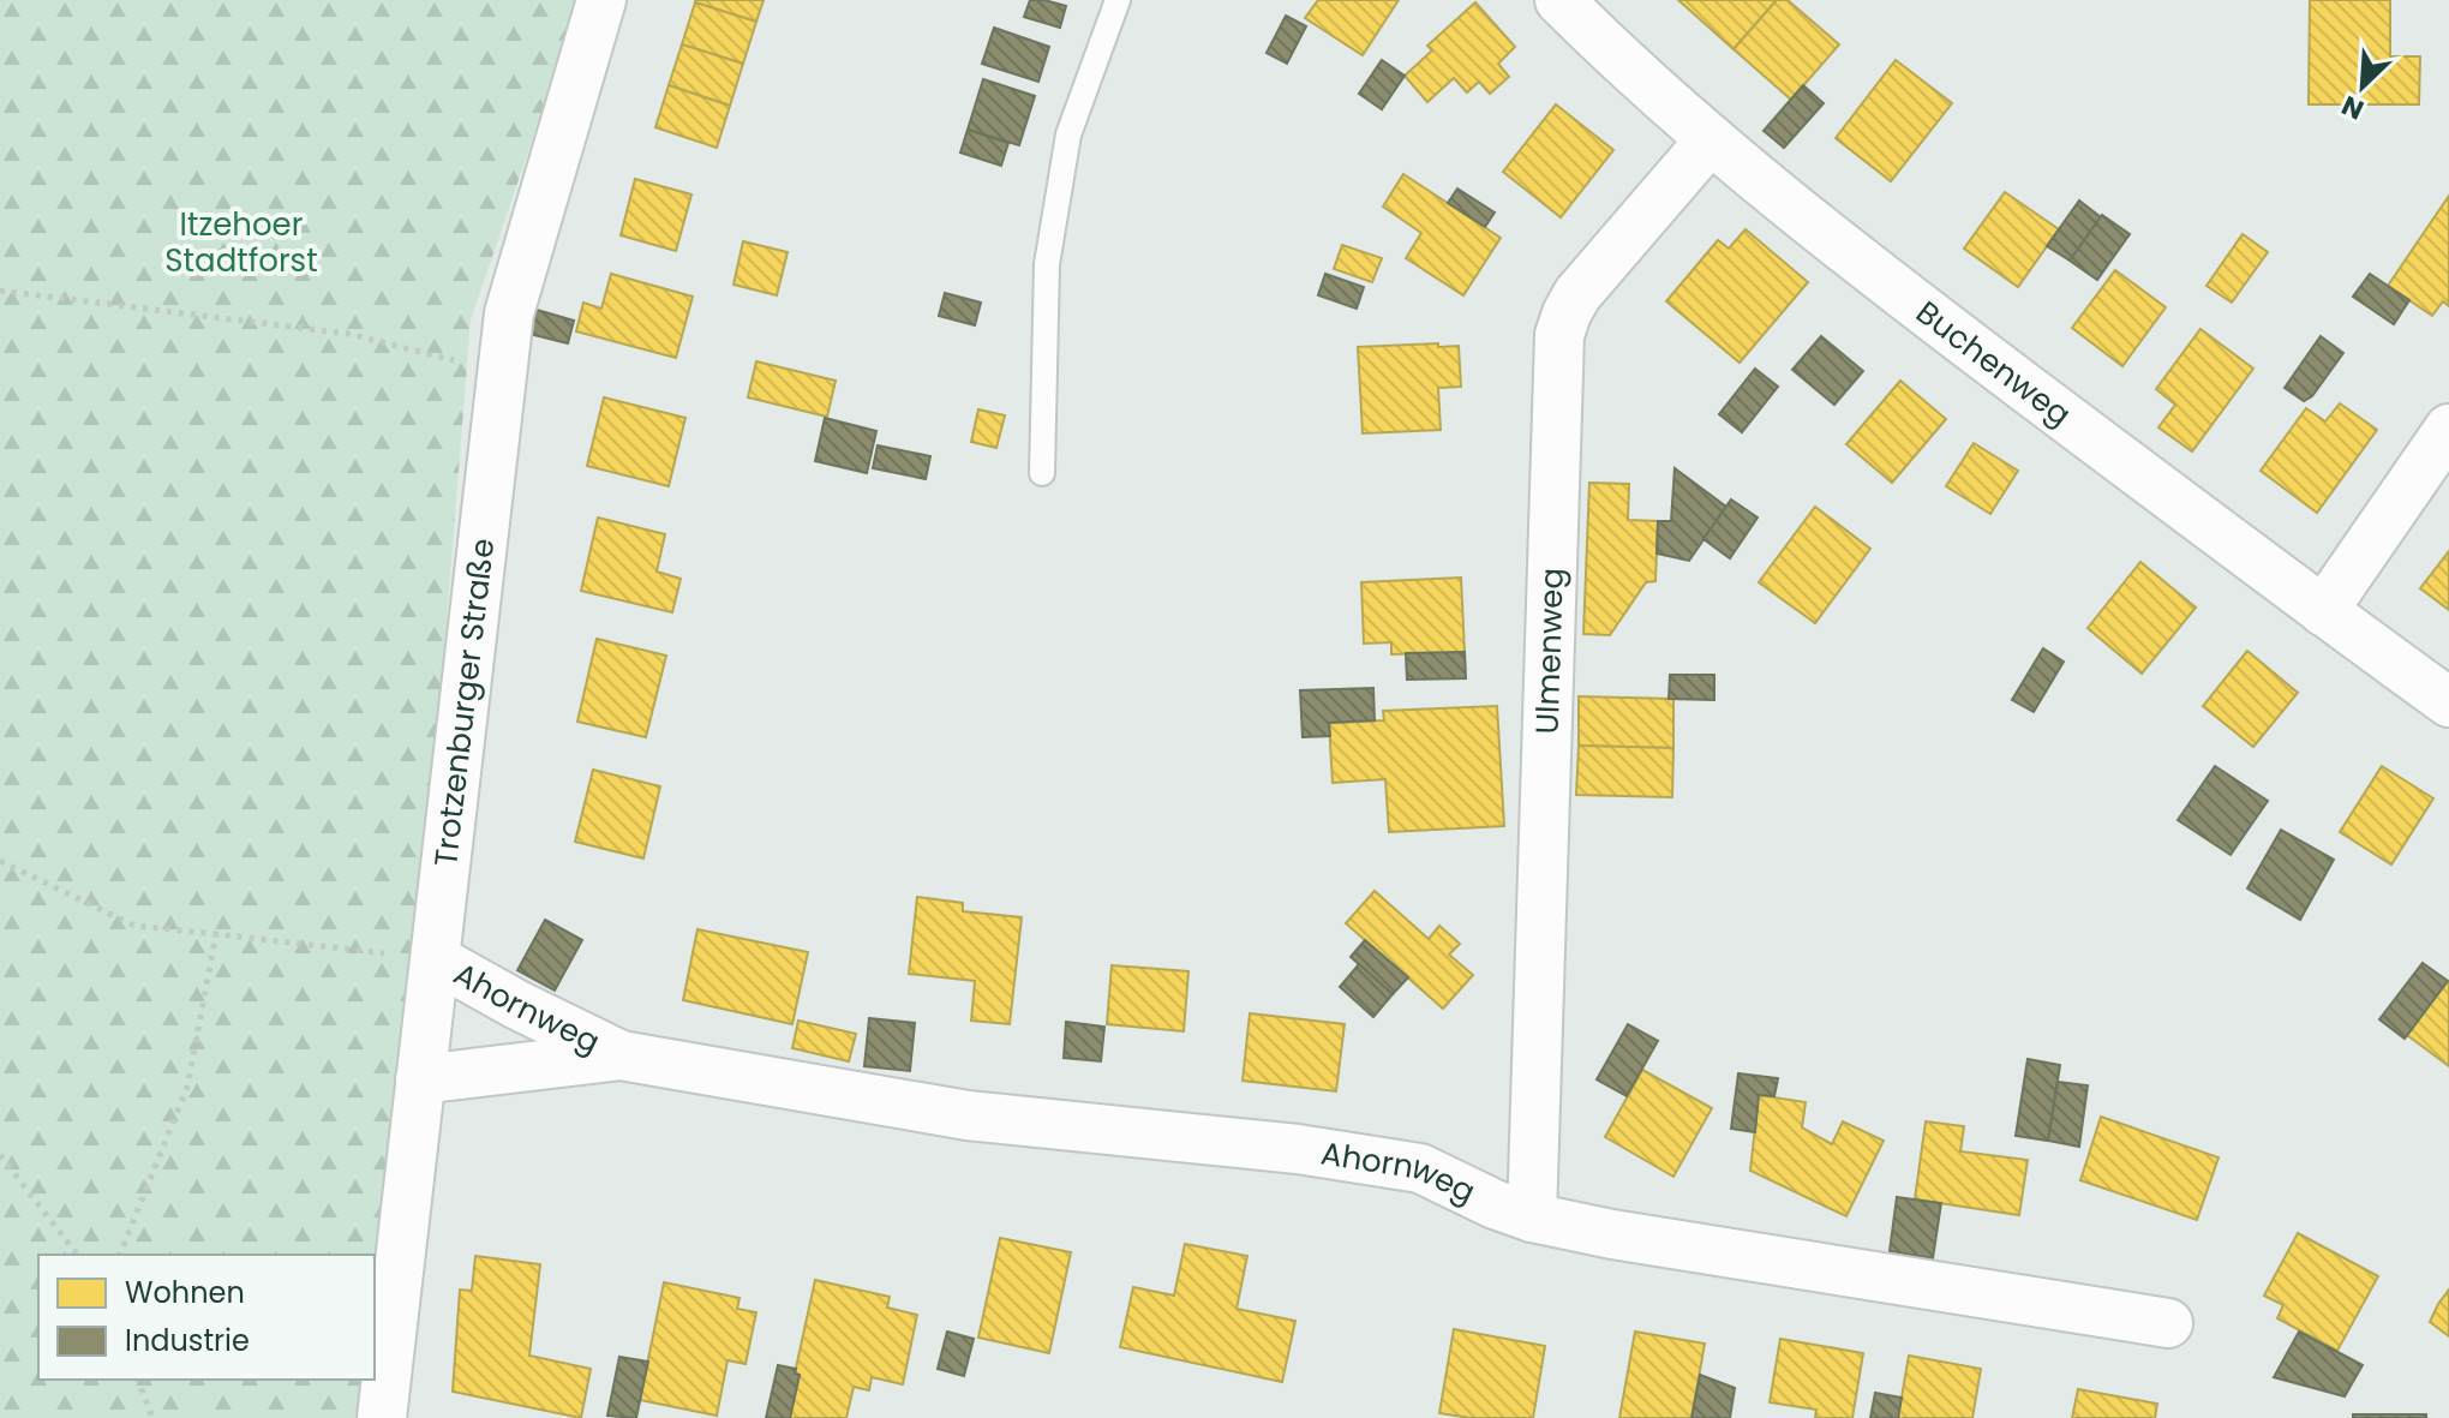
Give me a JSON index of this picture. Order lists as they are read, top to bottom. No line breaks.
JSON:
{"streets":{"street":["Buchenweg","Ulmenweg","Trotzenburger Straße","Ahornweg"]},"crossings":[["Buchenweg","Ulmenweg"],["Ulmenweg","Ahornweg"],["Trotzenburger Straße","Ahornweg"]],"parks":["Itzehoer Stadtforst"],"legend":["Wohnen","Industrie"],"north":"bottom left"}
